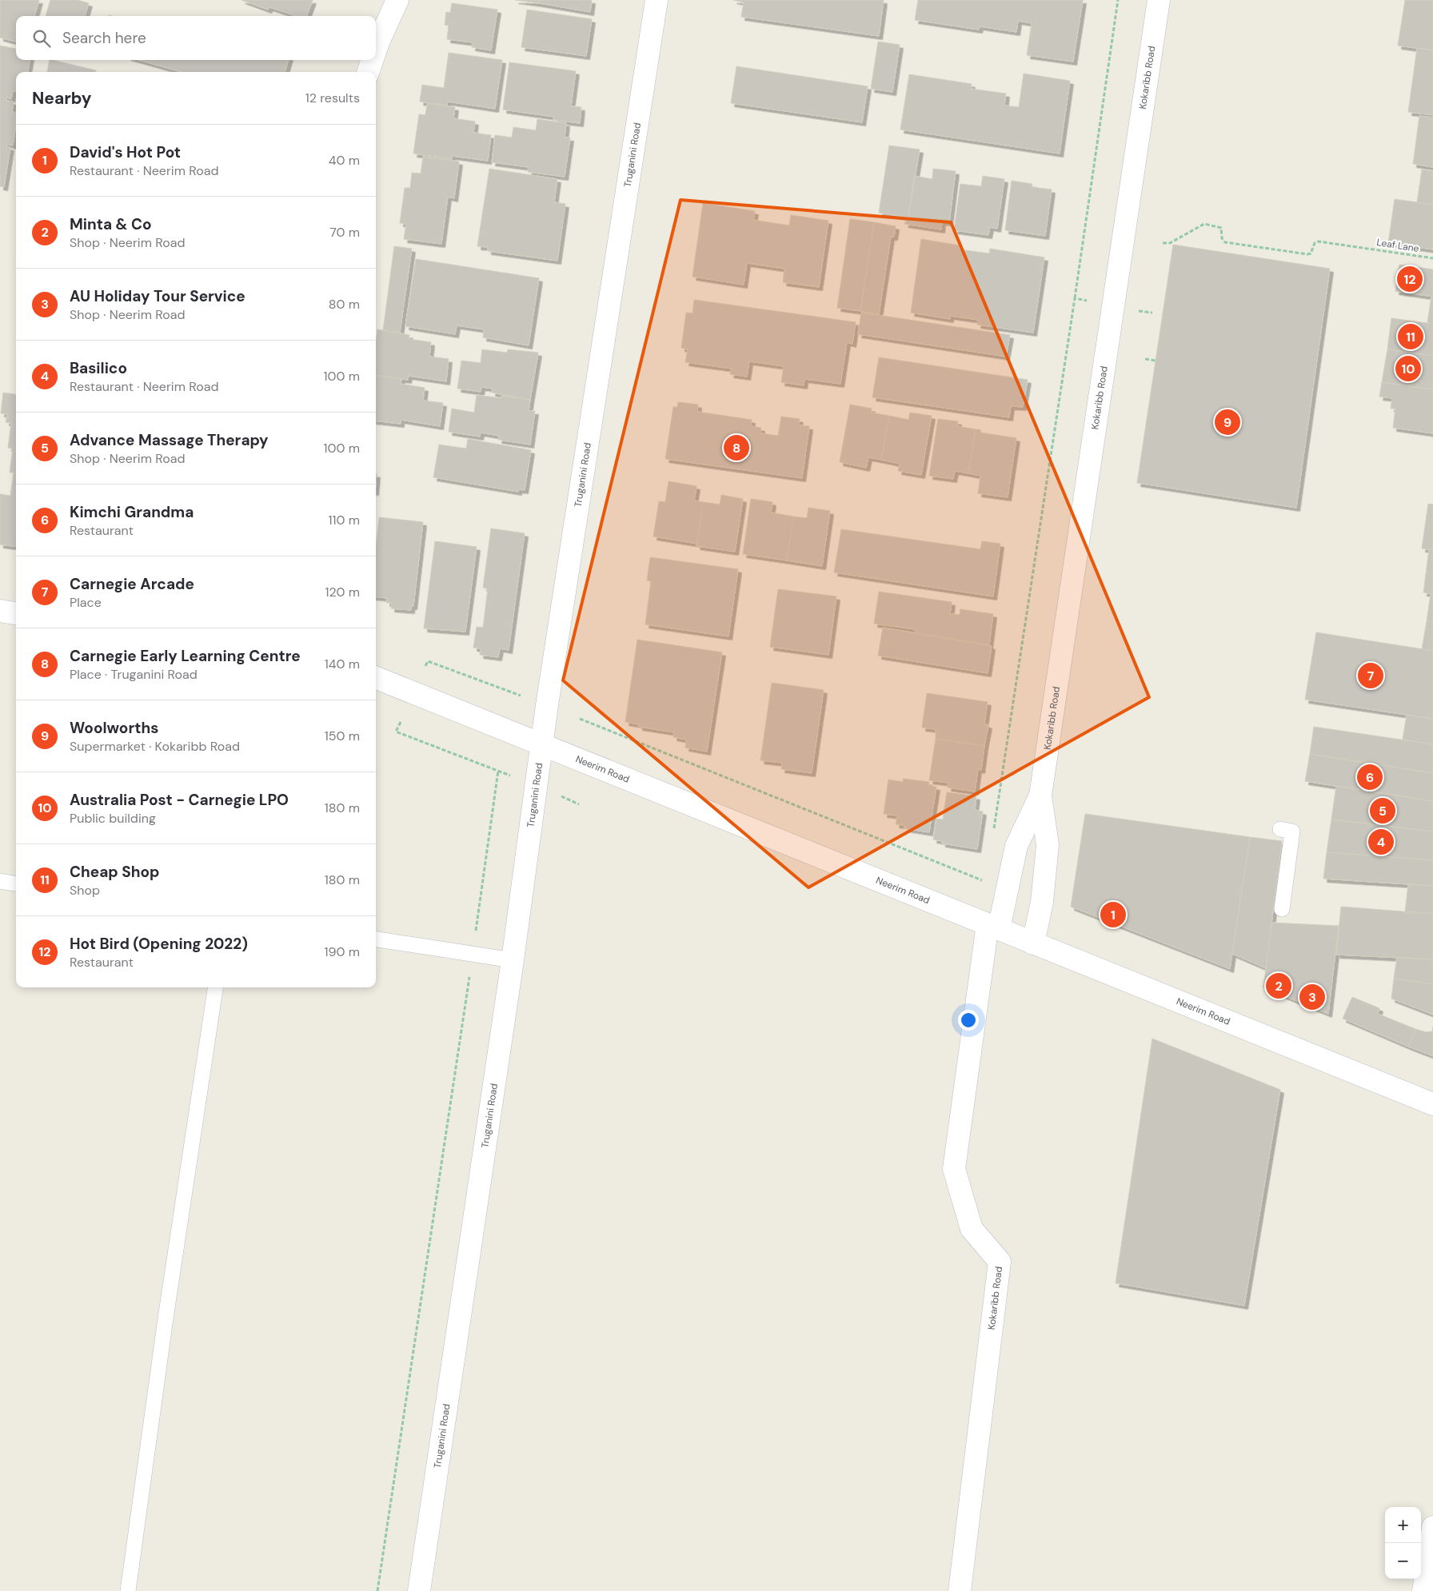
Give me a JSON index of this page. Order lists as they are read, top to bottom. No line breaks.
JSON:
{"streets":{"street":["Kokaribb Road","Truganini Road","Neerim Road"],"path":["Leaf Lane"]},"crossings":[["Kokaribb Road","Neerim Road"],["Truganini Road","Neerim Road"]],"page":{"search":"Search here","heading":["Nearby","12 results"],"list":[{"mark":"1","name":"David's Hot Pot","note":"Restaurant · Neerim Road","value":"40 m"},{"mark":"2","name":"Minta & Co","note":"Shop · Neerim Road","value":"70 m"},{"mark":"3","name":"AU Holiday Tour Service","note":"Shop · Neerim Road","value":"80 m"},{"mark":"4","name":"Basilico","note":"Restaurant · Neerim Road","value":"100 m"},{"mark":"5","name":"Advance Massage Therapy","note":"Shop · Neerim Road","value":"100 m"},{"mark":"6","name":"Kimchi Grandma","note":"Restaurant","value":"110 m"},{"mark":"7","name":"Carnegie Arcade","note":"Place","value":"120 m"},{"mark":"8","name":"Carnegie Early Learning Centre","note":"Place · Truganini Road","value":"140 m"},{"mark":"9","name":"Woolworths","note":"Supermarket · Kokaribb Road","value":"150 m"},{"mark":"10","name":"Australia Post - Carnegie LPO","note":"Public building","value":"180 m"},{"mark":"11","name":"Cheap Shop","note":"Shop","value":"180 m"},{"mark":"12","name":"Hot Bird (Opening 2022)","note":"Restaurant","value":"190 m"}],"pins":["12","11","10","9","8","7","6","5","4","1","2","3"],"map_buttons":["+","−"]}}
